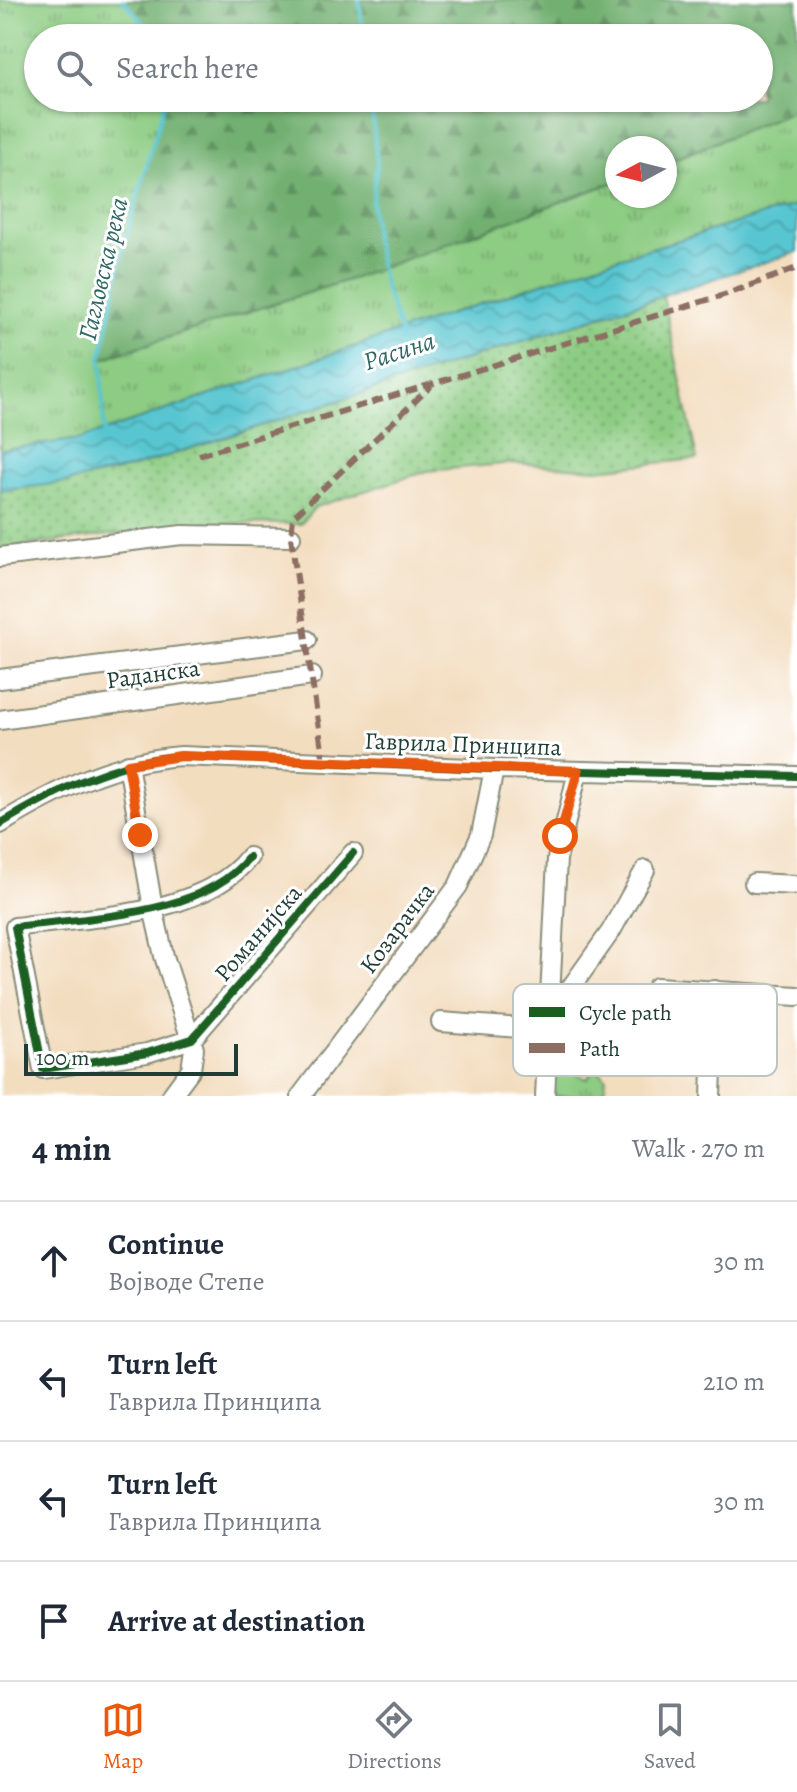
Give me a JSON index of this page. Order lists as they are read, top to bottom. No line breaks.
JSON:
{"streets":{"street":["Раданска","Гаврила Принципа","Козарачка","Романијска"]},"crossings":[["Гаврила Принципа","Козарачка"]],"water":["Гагловска река","Расина"],"legend":["Cycle path","Path"],"scale_bar":"100 m","north":"left","page":{"search":"Search here","scale":"100 m","heading":["4 min","Walk · 270 m"],"list":[["Continue","Војводе Степе","30 m"],["Turn left","Гаврила Принципа","210 m"],["Turn left","Гаврила Принципа","30 m"],"Arrive at destination"],"nav":["Map","Directions","Saved"]}}
